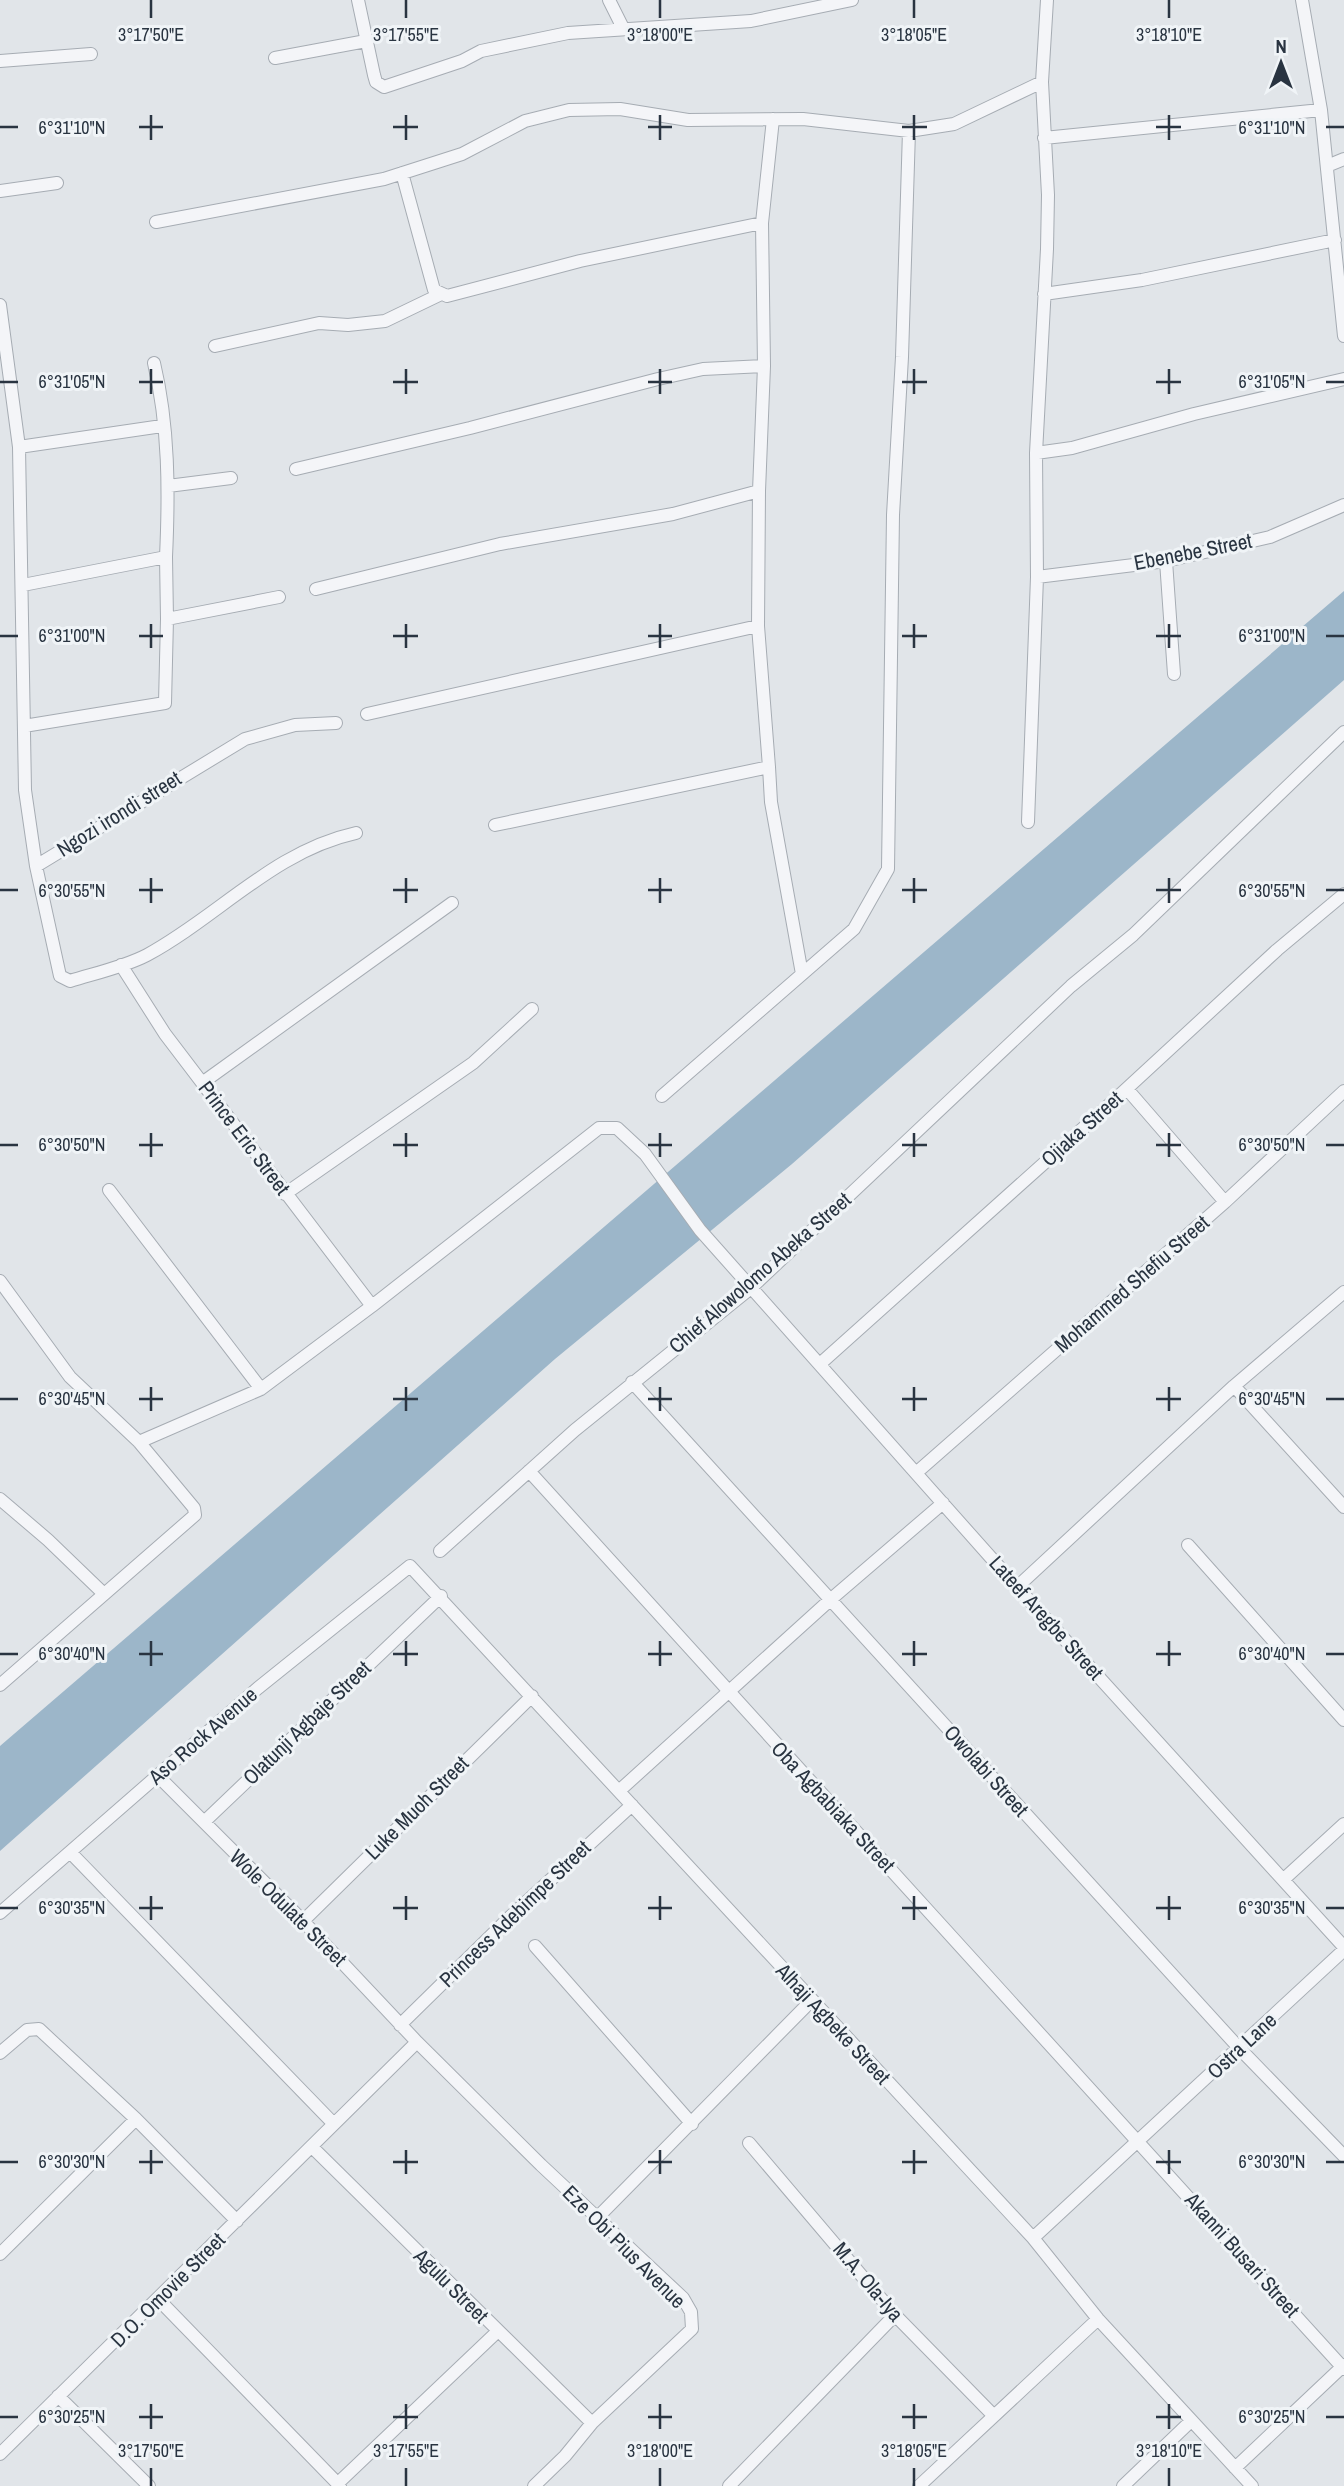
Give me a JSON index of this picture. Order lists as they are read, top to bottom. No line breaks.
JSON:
{"streets":{"street":["Ebenebe Street","Ngozi irondi street","Ojiaka Street","Prince Eric Street","Chief Alowolomo Abeka Street","Mohammed Shefiu Street","Lateef Aregbe Street","Olatunji Agbaje Street","Aso Rock Avenue","Owolabi Street","Oba Agbabiaka Street","Luke Muoh Street","Wole Odulate Street","Princess Adebimpe Street","Alhaji Agbeke Street","Ostra Lane","Eze Obi Pius Avenue","Akanni Busari Street","M.A. Ola-Iya","Agulu Street","D.O. Omovie Street"]},"crossings":[["Ojiaka Street","Lateef Aregbe Street"],["Prince Eric Street","Lateef Aregbe Street"],["Chief Alowolomo Abeka Street","Lateef Aregbe Street"],["Chief Alowolomo Abeka Street","Owolabi Street"],["Chief Alowolomo Abeka Street","Oba Agbabiaka Street"],["Mohammed Shefiu Street","Lateef Aregbe Street"],["Lateef Aregbe Street","Ostra Lane"],["Olatunji Agbaje Street","Wole Odulate Street"],["Olatunji Agbaje Street","Alhaji Agbeke Street"],["Aso Rock Avenue","Wole Odulate Street"],["Aso Rock Avenue","Alhaji Agbeke Street"],["Owolabi Street","Ostra Lane"],["Oba Agbabiaka Street","Ostra Lane"],["Oba Agbabiaka Street","Akanni Busari Street"],["Luke Muoh Street","Wole Odulate Street"],["Luke Muoh Street","Alhaji Agbeke Street"],["Wole Odulate Street","Princess Adebimpe Street"],["Wole Odulate Street","Eze Obi Pius Avenue"],["Wole Odulate Street","D.O. Omovie Street"],["Princess Adebimpe Street","Alhaji Agbeke Street"],["Alhaji Agbeke Street","Ostra Lane"],["Ostra Lane","Akanni Busari Street"],["Eze Obi Pius Avenue","Agulu Street"],["Eze Obi Pius Avenue","D.O. Omovie Street"],["Agulu Street","D.O. Omovie Street"]],"north":"top","coordinates":["3°17'50\"E","3°17'55\"E","3°18'00\"E","3°18'05\"E","3°18'10\"E","6°31'10\"N","6°31'05\"N","6°31'00\"N","6°30'55\"N","6°30'50\"N","6°30'45\"N","6°30'40\"N","6°30'35\"N","6°30'30\"N","6°30'25\"N"]}
